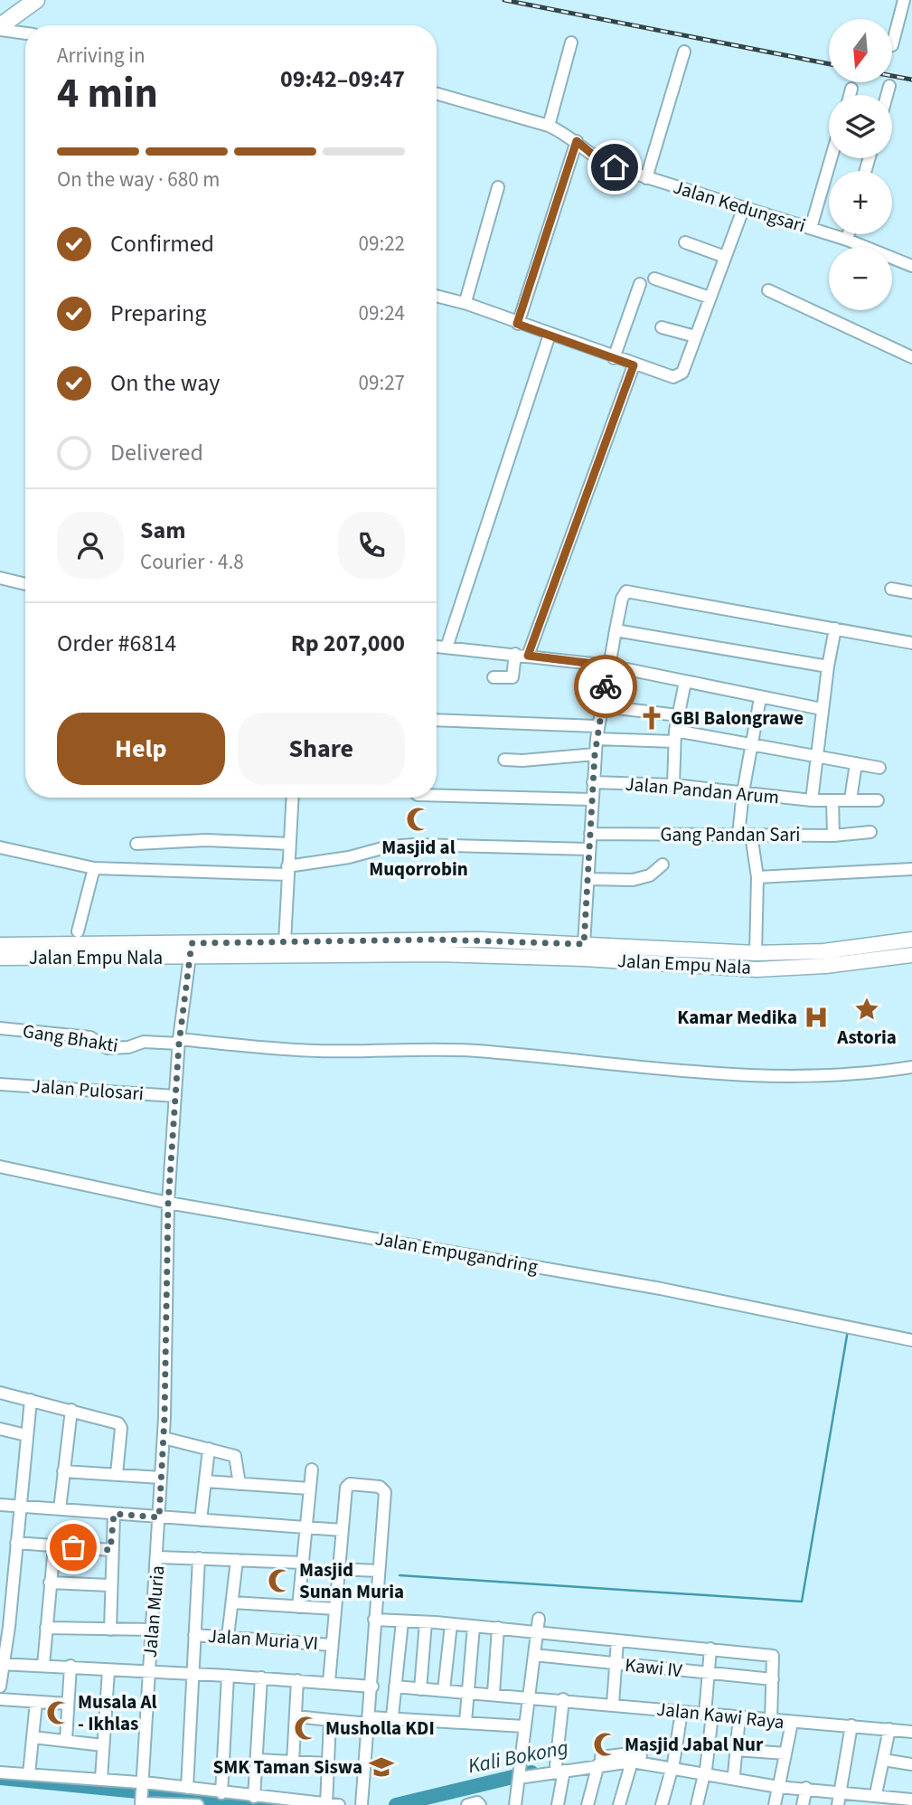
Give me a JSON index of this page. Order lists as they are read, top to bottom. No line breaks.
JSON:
{"streets":{"main road":["Jalan Empu Nala"],"street":["Jalan Kedungsari","Jalan Pandan Arum","Gang Pandan Sari","Gang Bhakti","Jalan Pulosari","Jalan Empugandring","Jalan Muria","Jalan Muria VI","Kawi IV","Jalan Kawi Raya"]},"crossings":[["Jalan Empu Nala","Jalan Muria"],["Gang Bhakti","Jalan Muria"],["Jalan Pulosari","Jalan Muria"],["Jalan Empugandring","Jalan Muria"]],"water":["Kali Bokong"],"places":{"church":["GBI Balongrawe"],"mosque":["Masjid al Muqorrobin","Masjid Sunan Muria","Musala Al - Ikhlas","Musholla KDI","Masjid Jabal Nur"],"place":["Astoria"],"hospital":["Kamar Medika"],"school or university":["SMK Taman Siswa"]},"north":"bottom","page":{"map_buttons":["+","−"],"heading":["4 min","Arriving in","09:42–09:47"],"panel":["Sam","Courier · 4.8","Order #6814","Rp 207,000"],"bar":"On the way · 680 m","list":[["Confirmed","09:22"],["Preparing","09:24"],["On the way","09:27"],"Delivered"],"buttons":["Help","Share"]}}
